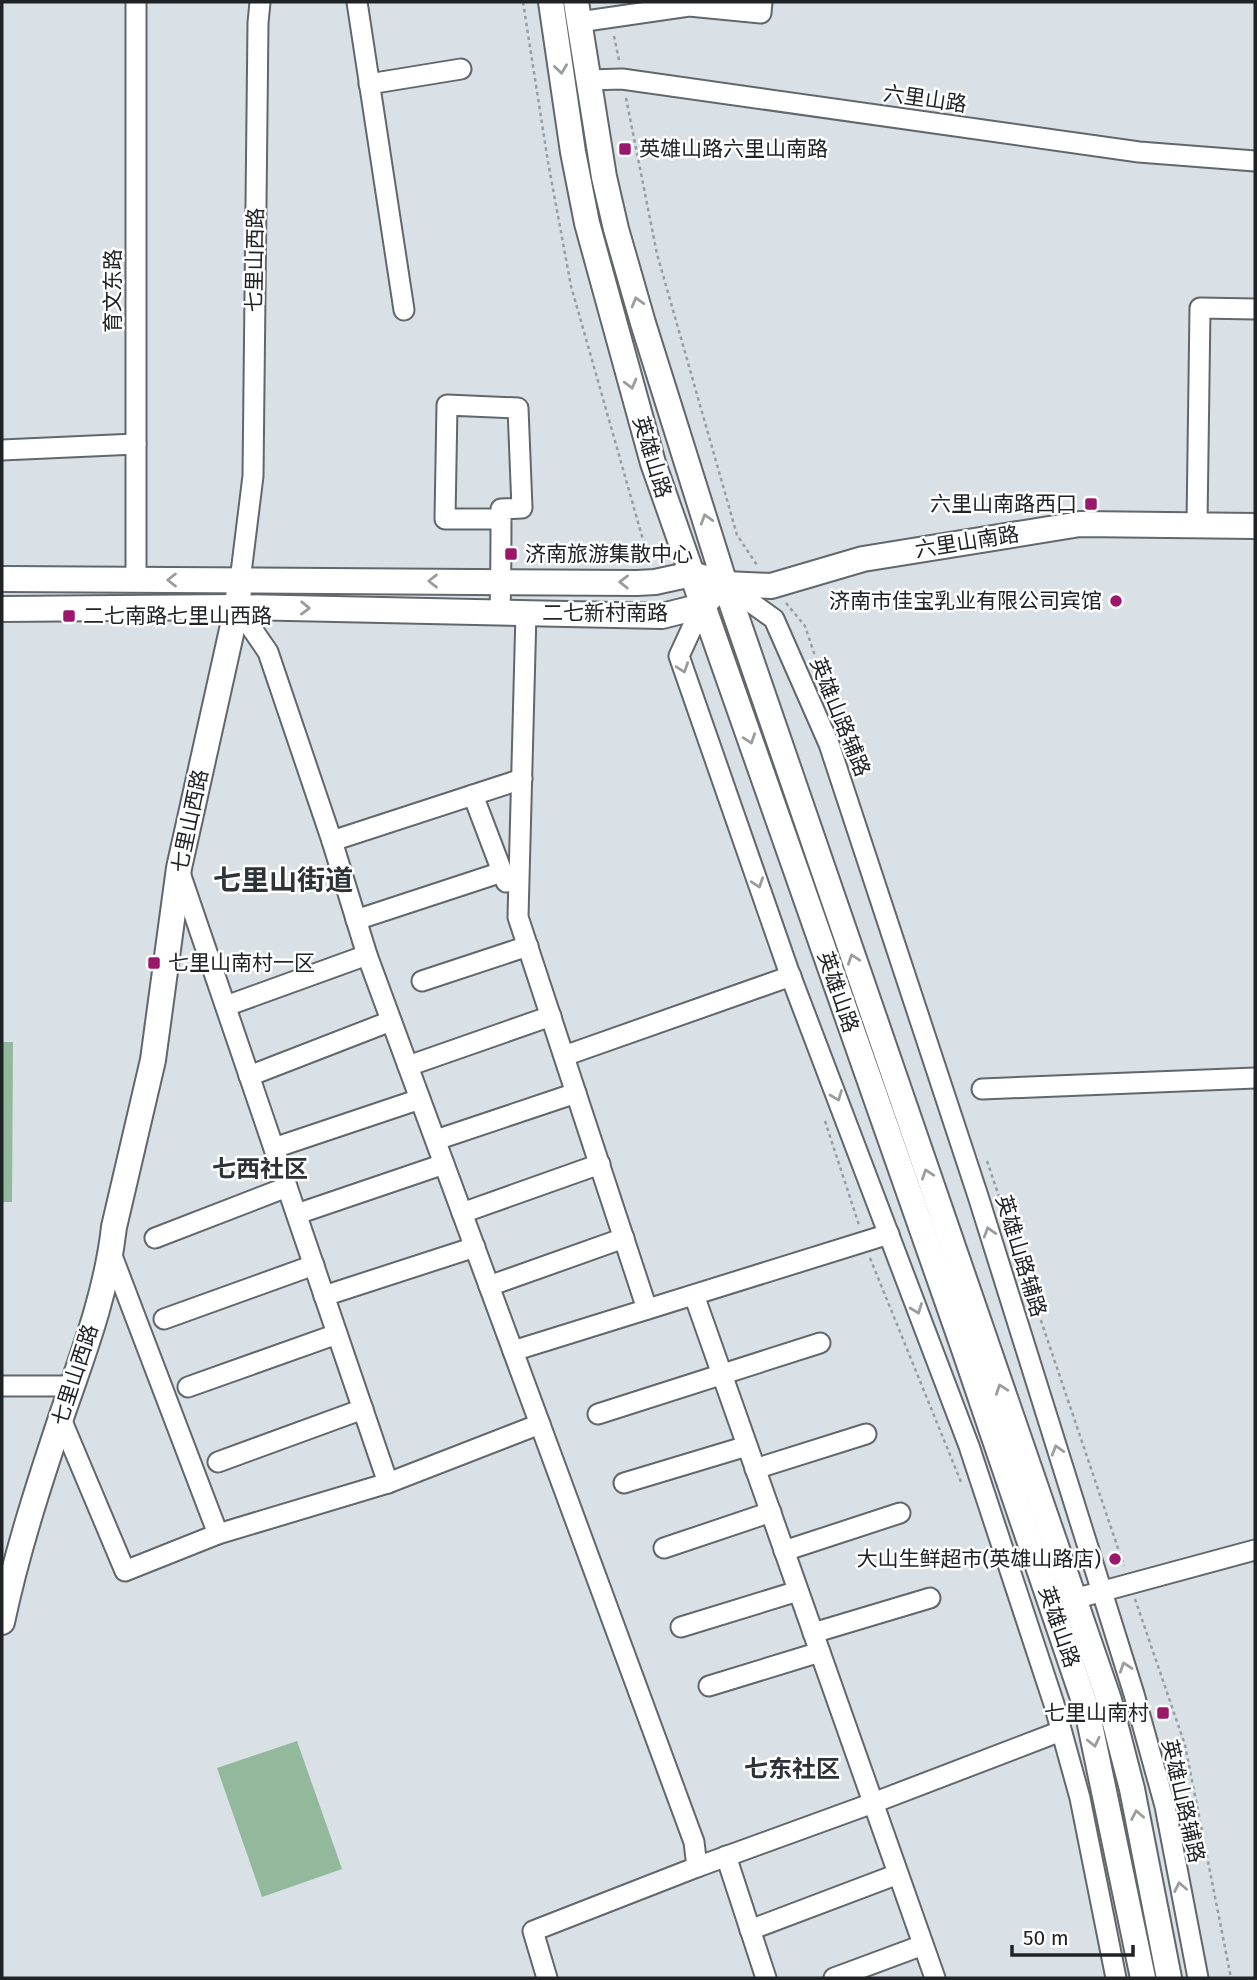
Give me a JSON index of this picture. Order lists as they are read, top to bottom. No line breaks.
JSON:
{"streets":{"main road":["七里山西路","英雄山路","六里山南路","二七新村南路"],"street":["六里山路","育文东路","英雄山路辅路"]},"crossings":[["六里山路","英雄山路"],["七里山西路","二七新村南路"],["育文东路","二七新村南路"],["英雄山路","六里山南路"],["英雄山路","二七新村南路"],["英雄山路","英雄山路辅路"],["六里山南路","二七新村南路"],["六里山南路","英雄山路辅路"],["二七新村南路","英雄山路辅路"]],"districts":["七里山街道","七西社区","七东社区"],"places":{"transit":["英雄山路六里山南路","六里山南路西口","济南旅游集散中心","二七南路七里山西路","七里山南村一区","七里山南村"],"other":["济南市佳宝乳业有限公司宾馆","大山生鲜超市(英雄山路店)"]},"scale_bar":"50 m"}
